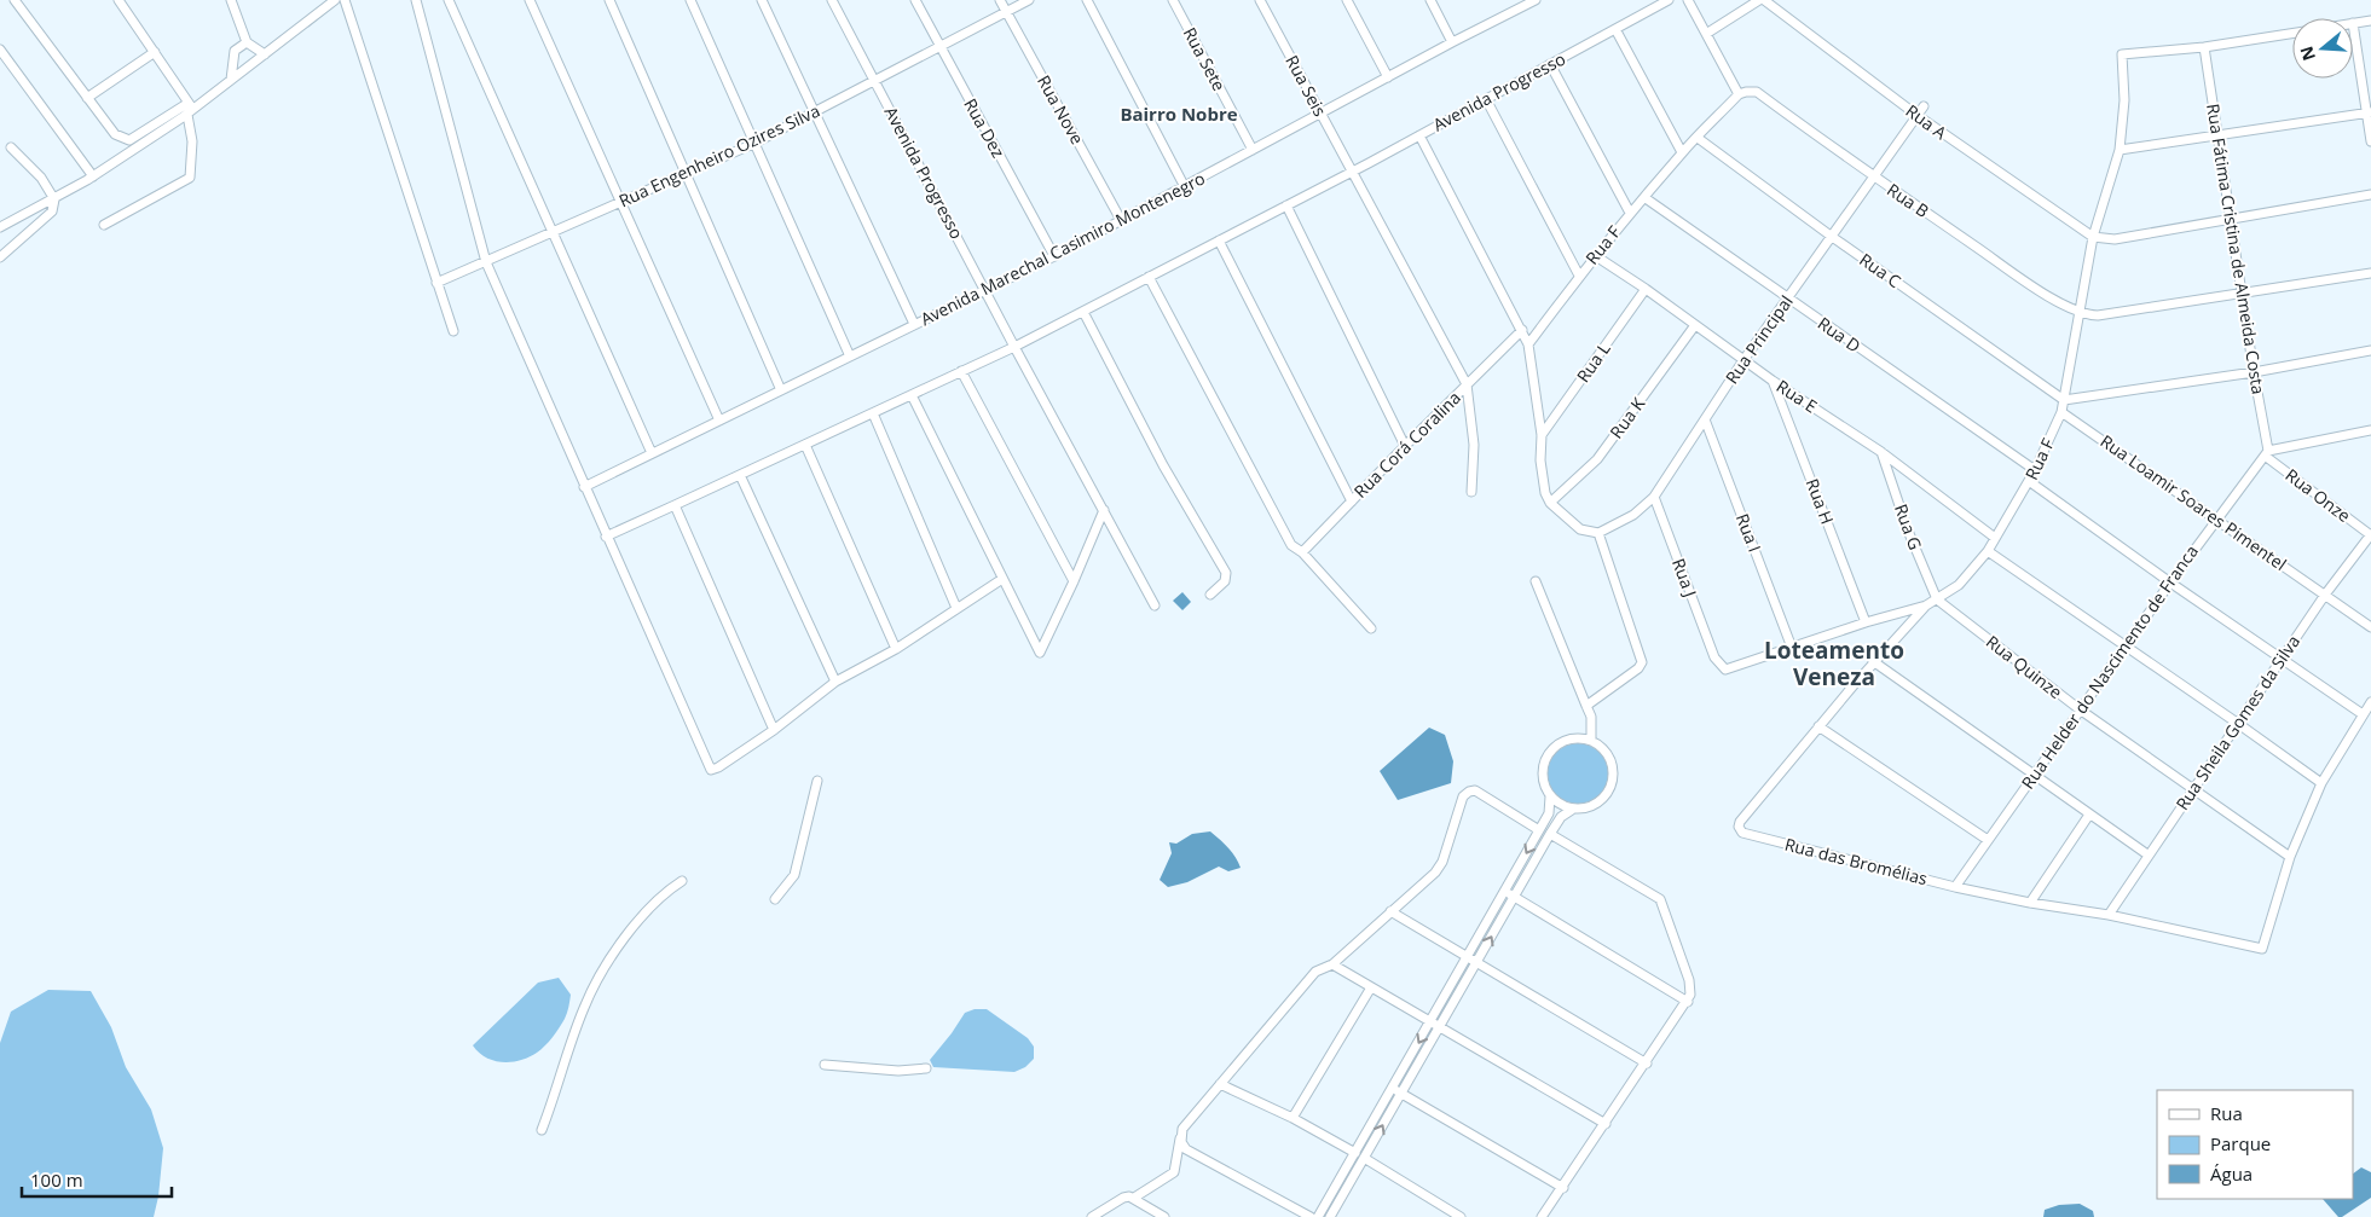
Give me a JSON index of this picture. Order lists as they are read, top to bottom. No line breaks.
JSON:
{"streets":{"street":["Rua Sete","Rua Seis","Avenida Progresso","Rua Nove","Rua A","Rua Dez","Rua Engenheiro Ozires Silva","Rua B","Rua F","Avenida Marechal Casimiro Montenegro","Rua Fátima Cristina de Almeida Costa","Rua C","Rua D","Rua Principal","Rua L","Rua E","Rua K","Rua Corá Coralina","Rua Onze","Rua H","Rua Loamir Soares Pimentel","Rua G","Rua I","Rua J","Rua Quinze","Rua Helder do Nascimento de Franca","Rua Sheila Gomes da Silva","Rua das Bromélias"]},"crossings":[["Rua Sete","Avenida Marechal Casimiro Montenegro"],["Rua Seis","Avenida Progresso"],["Rua Seis","Avenida Marechal Casimiro Montenegro"],["Rua Seis","Rua Corá Coralina"],["Avenida Progresso","Rua Engenheiro Ozires Silva"],["Avenida Progresso","Avenida Marechal Casimiro Montenegro"],["Rua Nove","Rua Engenheiro Ozires Silva"],["Rua Nove","Avenida Marechal Casimiro Montenegro"],["Rua A","Rua F"],["Rua A","Rua Principal"],["Rua Dez","Rua Engenheiro Ozires Silva"],["Rua Dez","Avenida Marechal Casimiro Montenegro"],["Rua B","Rua F"],["Rua B","Rua Principal"],["Rua F","Rua Fátima Cristina de Almeida Costa"],["Rua F","Rua C"],["Rua F","Rua D"],["Rua F","Rua E"],["Rua F","Rua H"],["Rua F","Rua Loamir Soares Pimentel"],["Rua F","Rua G"],["Rua F","Rua I"],["Rua F","Rua J"],["Rua F","Rua Quinze"],["Rua F","Rua das Bromélias"],["Rua Fátima Cristina de Almeida Costa","Rua Onze"],["Rua Fátima Cristina de Almeida Costa","Rua Helder do Nascimento de Franca"],["Rua C","Rua Principal"],["Rua D","Rua Principal"],["Rua Principal","Rua E"],["Rua Principal","Rua I"],["Rua Principal","Rua J"],["Rua L","Rua E"],["Rua E","Rua K"],["Rua E","Rua H"],["Rua E","Rua G"],["Rua Onze","Rua Helder do Nascimento de Franca"],["Rua Onze","Rua Sheila Gomes da Silva"],["Rua Loamir Soares Pimentel","Rua Helder do Nascimento de Franca"],["Rua Loamir Soares Pimentel","Rua Sheila Gomes da Silva"],["Rua G","Rua Quinze"],["Rua Quinze","Rua Helder do Nascimento de Franca"],["Rua Quinze","Rua Sheila Gomes da Silva"],["Rua Quinze","Rua das Bromélias"],["Rua Helder do Nascimento de Franca","Rua das Bromélias"],["Rua Sheila Gomes da Silva","Rua das Bromélias"]],"districts":["Bairro Nobre","Loteamento Veneza"],"legend":["Rua","Parque","Água"],"scale_bar":"100 m","north":"left"}
